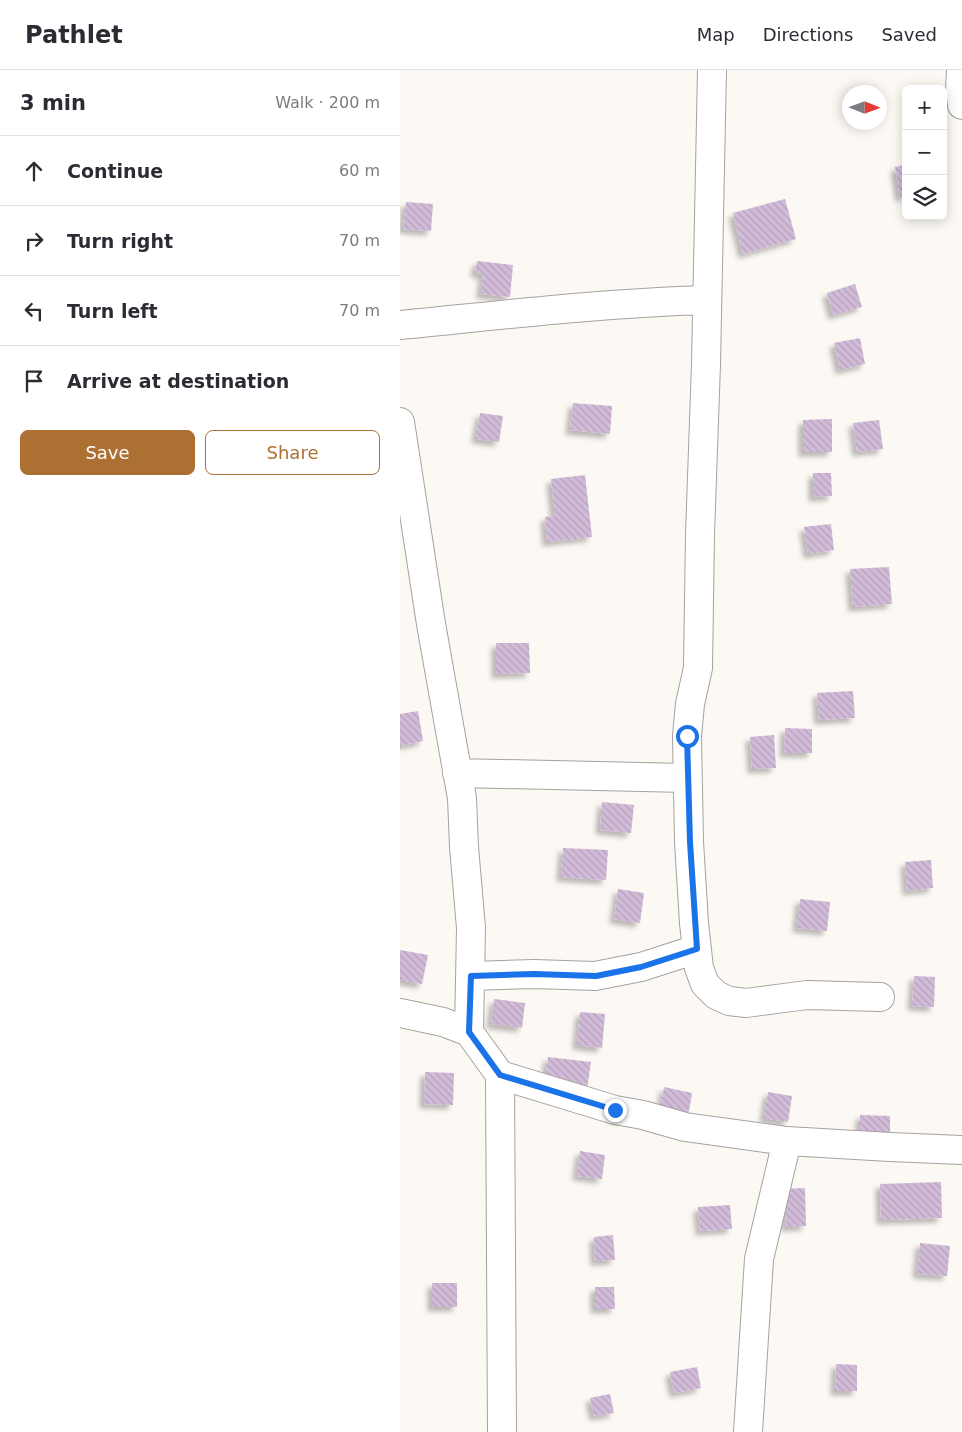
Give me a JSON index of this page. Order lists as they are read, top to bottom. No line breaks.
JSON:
{"north":"right","page":{"header":"Pathlet","nav":["Map","Directions","Saved"],"heading":["3 min","Walk · 200 m"],"map_buttons":["+","−"],"list":[["Continue","60 m"],["Turn right","70 m"],["Turn left","70 m"],"Arrive at destination"],"buttons":["Save","Share"]}}
